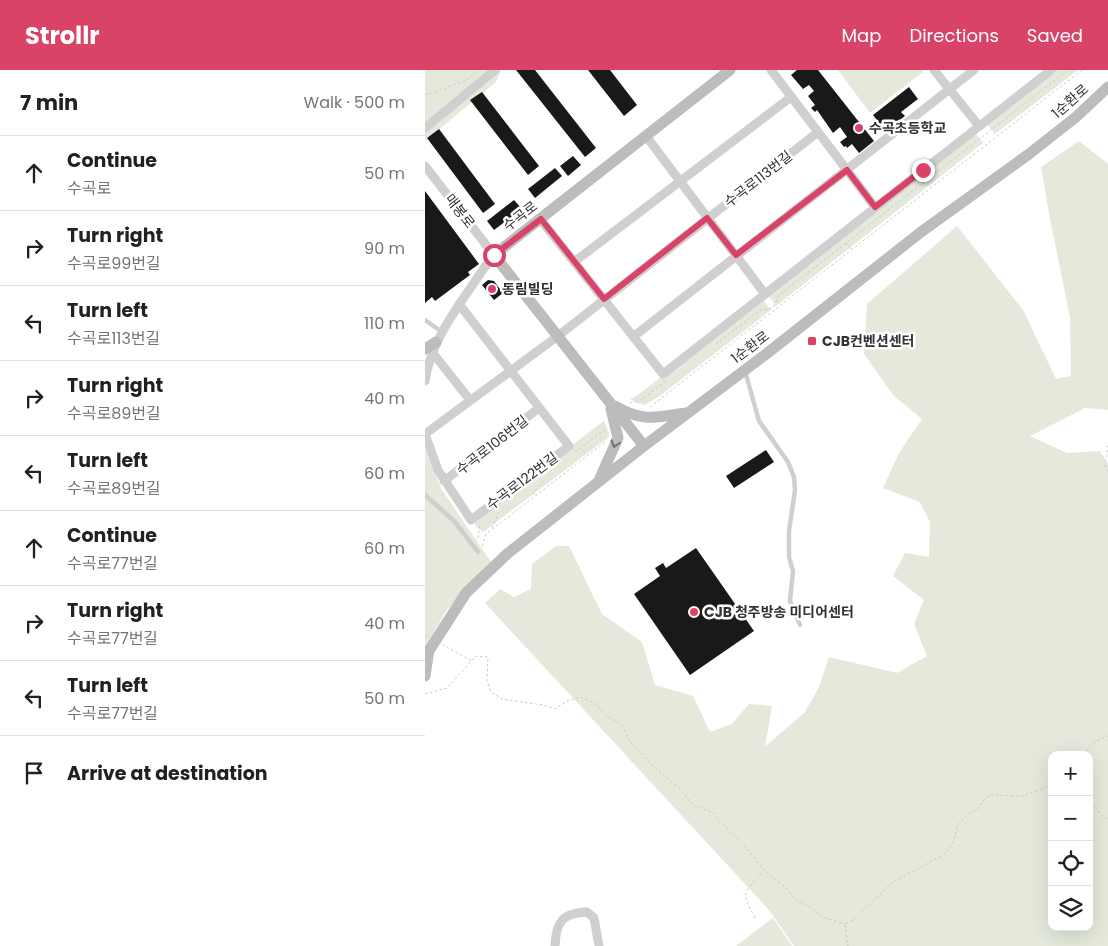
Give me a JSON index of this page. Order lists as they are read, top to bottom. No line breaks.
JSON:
{"streets":{"main road":["1순환로","수곡로"],"street":["수곡로113번길","매봉로","수곡로106번길","수곡로122번길"]},"crossings":[["수곡로113번길","수곡로106번길"],["수곡로113번길","수곡로122번길"],["매봉로","수곡로"],["수곡로106번길","수곡로122번길"]],"places":{"other":["수곡초등학교","동림빌딩","CJB 청주방송 미디어센터"],"transit":["CJB컨벤션센터"]},"page":{"header":"Strollr","nav":["Map","Directions","Saved"],"heading":["7 min","Walk · 500 m"],"list":[["Continue","수곡로","50 m"],["Turn right","수곡로99번길","90 m"],["Turn left","수곡로113번길","110 m"],["Turn right","수곡로89번길","40 m"],["Turn left","수곡로89번길","60 m"],["Continue","수곡로77번길","60 m"],["Turn right","수곡로77번길","40 m"],["Turn left","수곡로77번길","50 m"],"Arrive at destination"],"map_buttons":["+","−"]}}
